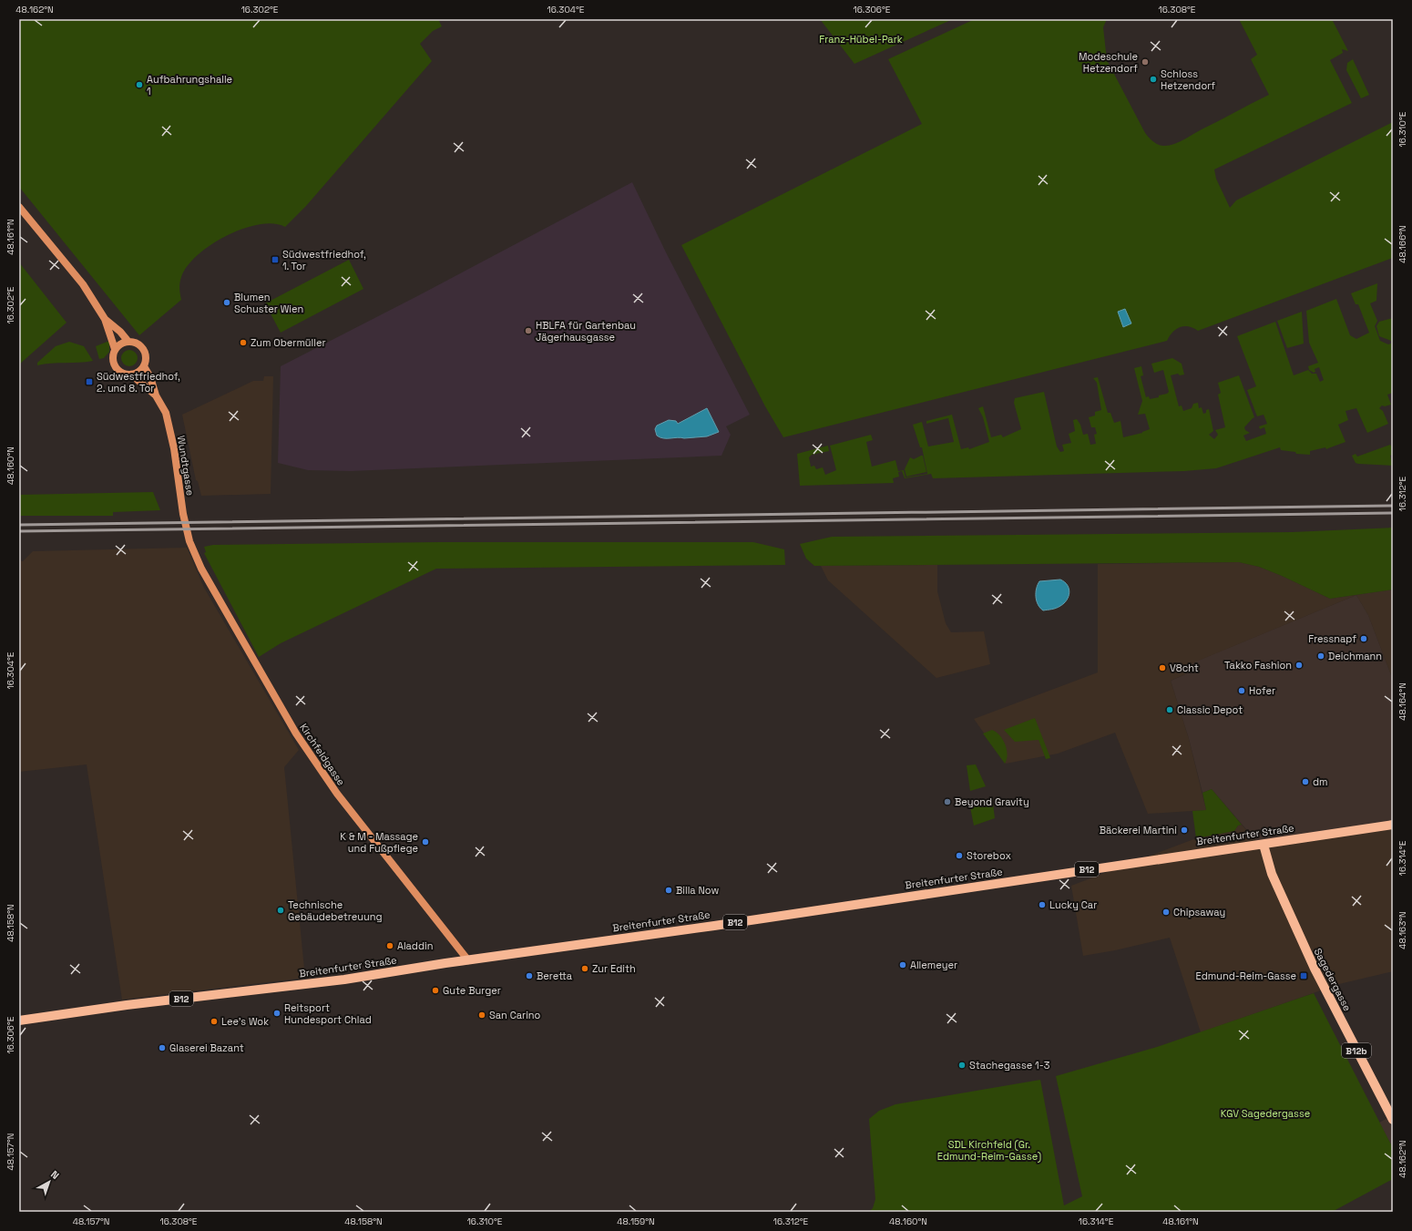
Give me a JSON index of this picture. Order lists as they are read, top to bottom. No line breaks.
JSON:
{"streets":{"main road":["Breitenfurter Straße","B12","Sagedergasse","B12b"],"street":["Wundtgasse","Kirchfeldgasse"]},"crossings":[["Wundtgasse","Kirchfeldgasse"],["Kirchfeldgasse","Breitenfurter Straße"],["Breitenfurter Straße","Sagedergasse"]],"parks":["Franz-Hübel-Park","KGV Sagedergasse","SDL Kirchfeld (Gr. Edmund-Reim-Gasse)"],"places":{"other":["Modeschule Hetzendorf","Schloss Hetzendorf","Aufbahrungshalle 1","Blumen Schuster Wien","HBLFA für Gartenbau Jägerhausgasse","Zum Obermüller","Fressnapf","Deichmann","Takko Fashion","V8cht","Hofer","Classic Depot","dm","Beyond Gravity","Bäckerei Martini","K & M - Massage und Fußpflege","Storebox","Billa Now","Lucky Car","Technische Gebäudebetreuung","Chipsaway","Aladdin","Allemeyer","Zur Edith","Beretta","Gute Burger","Reitsport Hundesport Chlad","San Carino","Lee's Wok","Glaserei Bazant","Stachegasse 1-3"],"transit":["Südwestfriedhof, 1. Tor","Südwestfriedhof, 2. und 8. Tor","Edmund-Reim-Gasse"]},"north":"top right","coordinates":["48.162°N","16.302°E","16.304°E","16.306°E","16.308°E","16.310°E","48.161°N","48.166°N","48.160°N","16.312°E","48.164°N","16.314°E","48.158°N","48.163°N","48.157°N","48.159°N"]}
